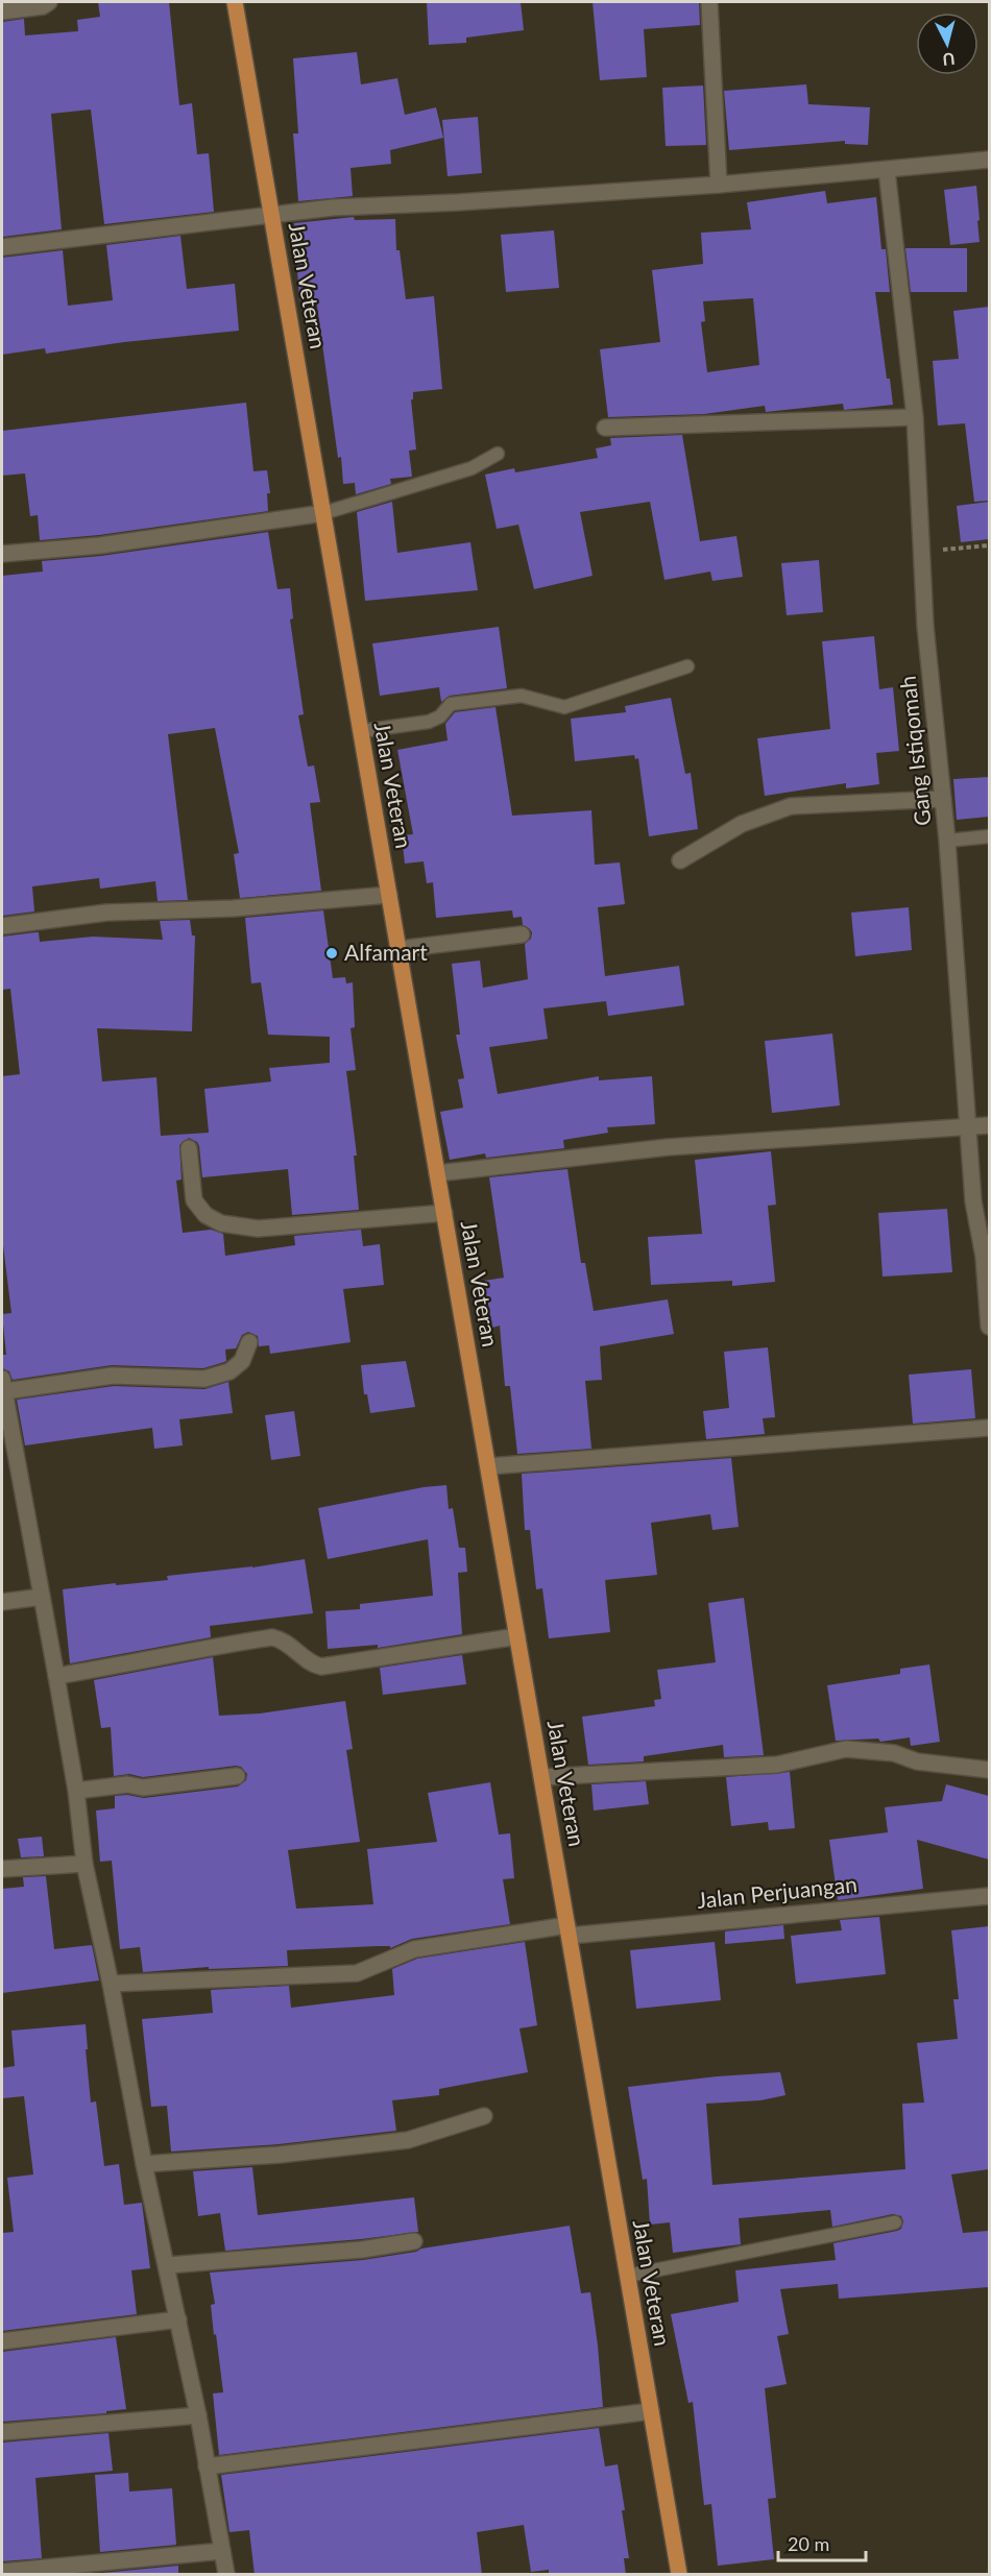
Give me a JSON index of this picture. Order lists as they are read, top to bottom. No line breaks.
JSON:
{"streets":{"main road":["Jalan Veteran"],"street":["Gang Istiqomah","Jalan Perjuangan"]},"crossings":[["Jalan Veteran","Jalan Perjuangan"]],"places":["Alfamart"],"scale_bar":"20 m","north":"bottom"}
